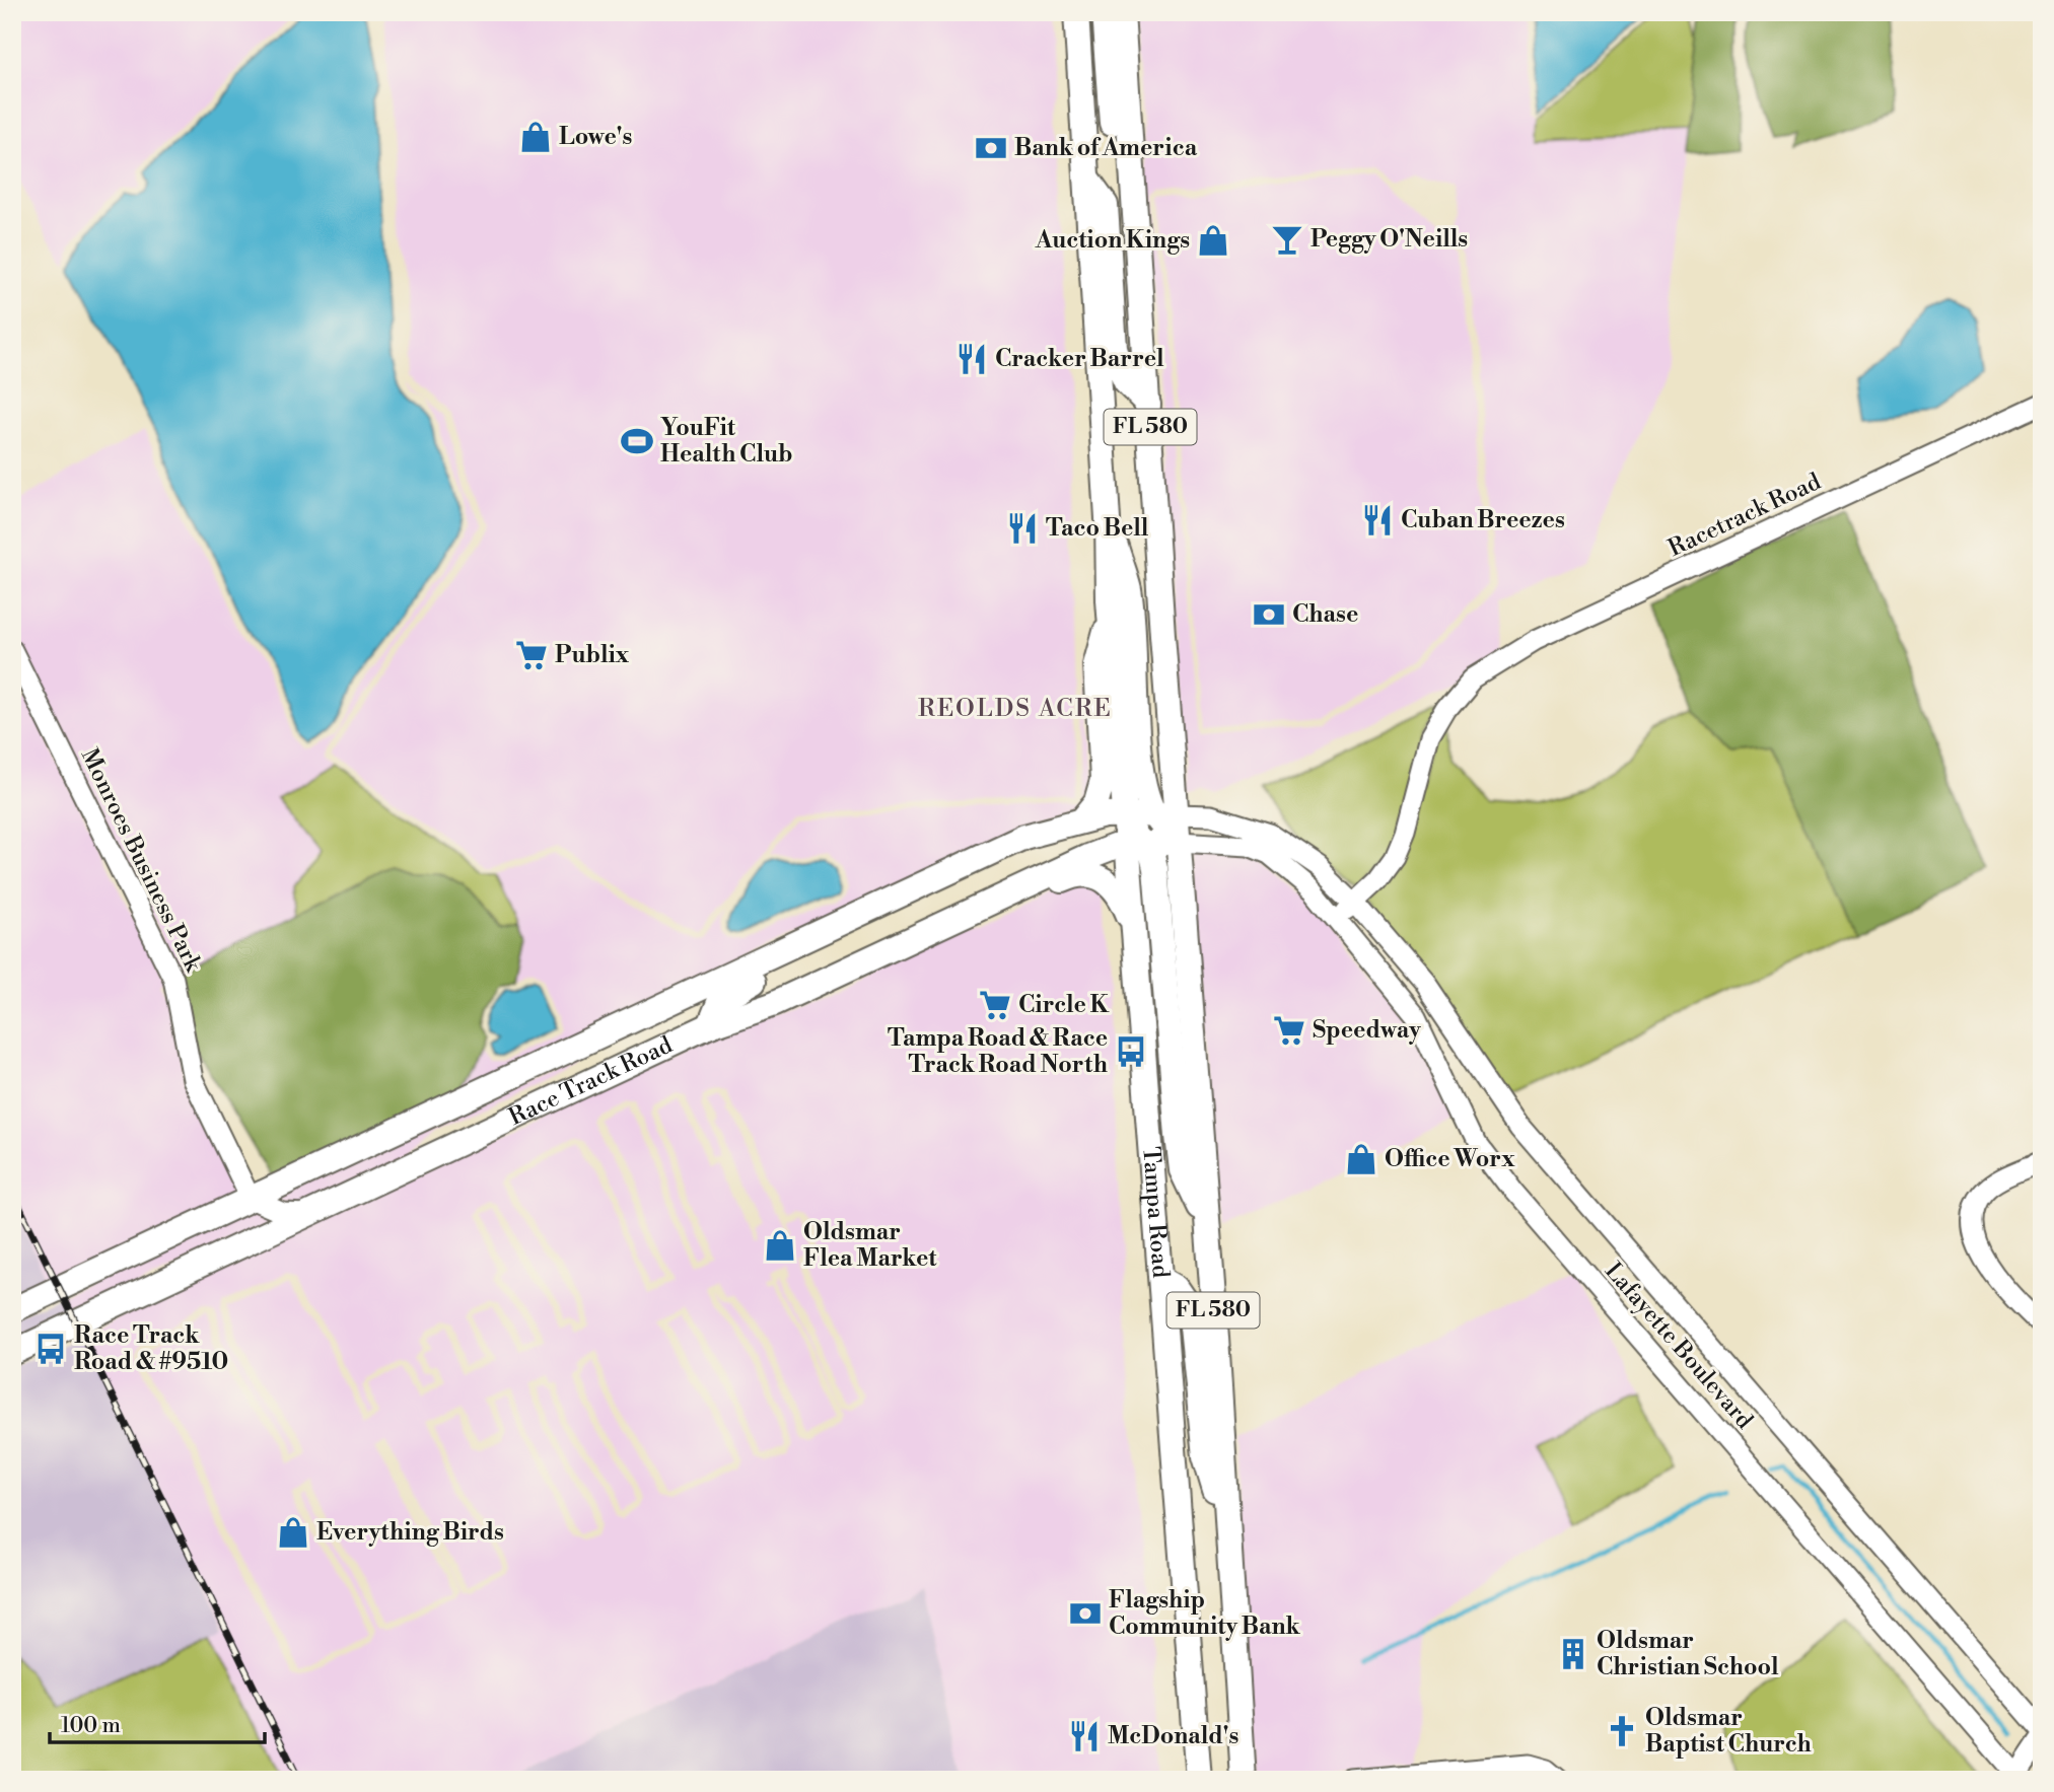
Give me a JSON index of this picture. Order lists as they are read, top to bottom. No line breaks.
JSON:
{"streets":{"main road":["FL 580","Race Track Road","Tampa Road"],"street":["Racetrack Road","Monroes Business Park","Lafayette Boulevard"]},"crossings":[["FL 580","Race Track Road"],["FL 580","Tampa Road"],["FL 580","Lafayette Boulevard"],["Racetrack Road","Lafayette Boulevard"],["Monroes Business Park","Race Track Road"],["Race Track Road","Tampa Road"],["Race Track Road","Lafayette Boulevard"],["Tampa Road","Lafayette Boulevard"]],"districts":["REOLDS ACRE"],"places":{"shop":["Lowe's","Auction Kings","Office Worx","Oldsmar Flea Market","Everything Birds"],"bank":["Bank of America","Chase","Flagship Community Bank"],"bar":["Peggy O'Neills"],"restaurant":["Cracker Barrel","Cuban Breezes","Taco Bell","McDonald's"],"sports":["YouFit Health Club"],"supermarket":["Publix","Circle K","Speedway"],"bus stop":["Tampa Road & Race Track Road North","Race Track Road & #9510"],"building":["Oldsmar Christian School"],"church":["Oldsmar Baptist Church"]},"scale_bar":"100 m"}
